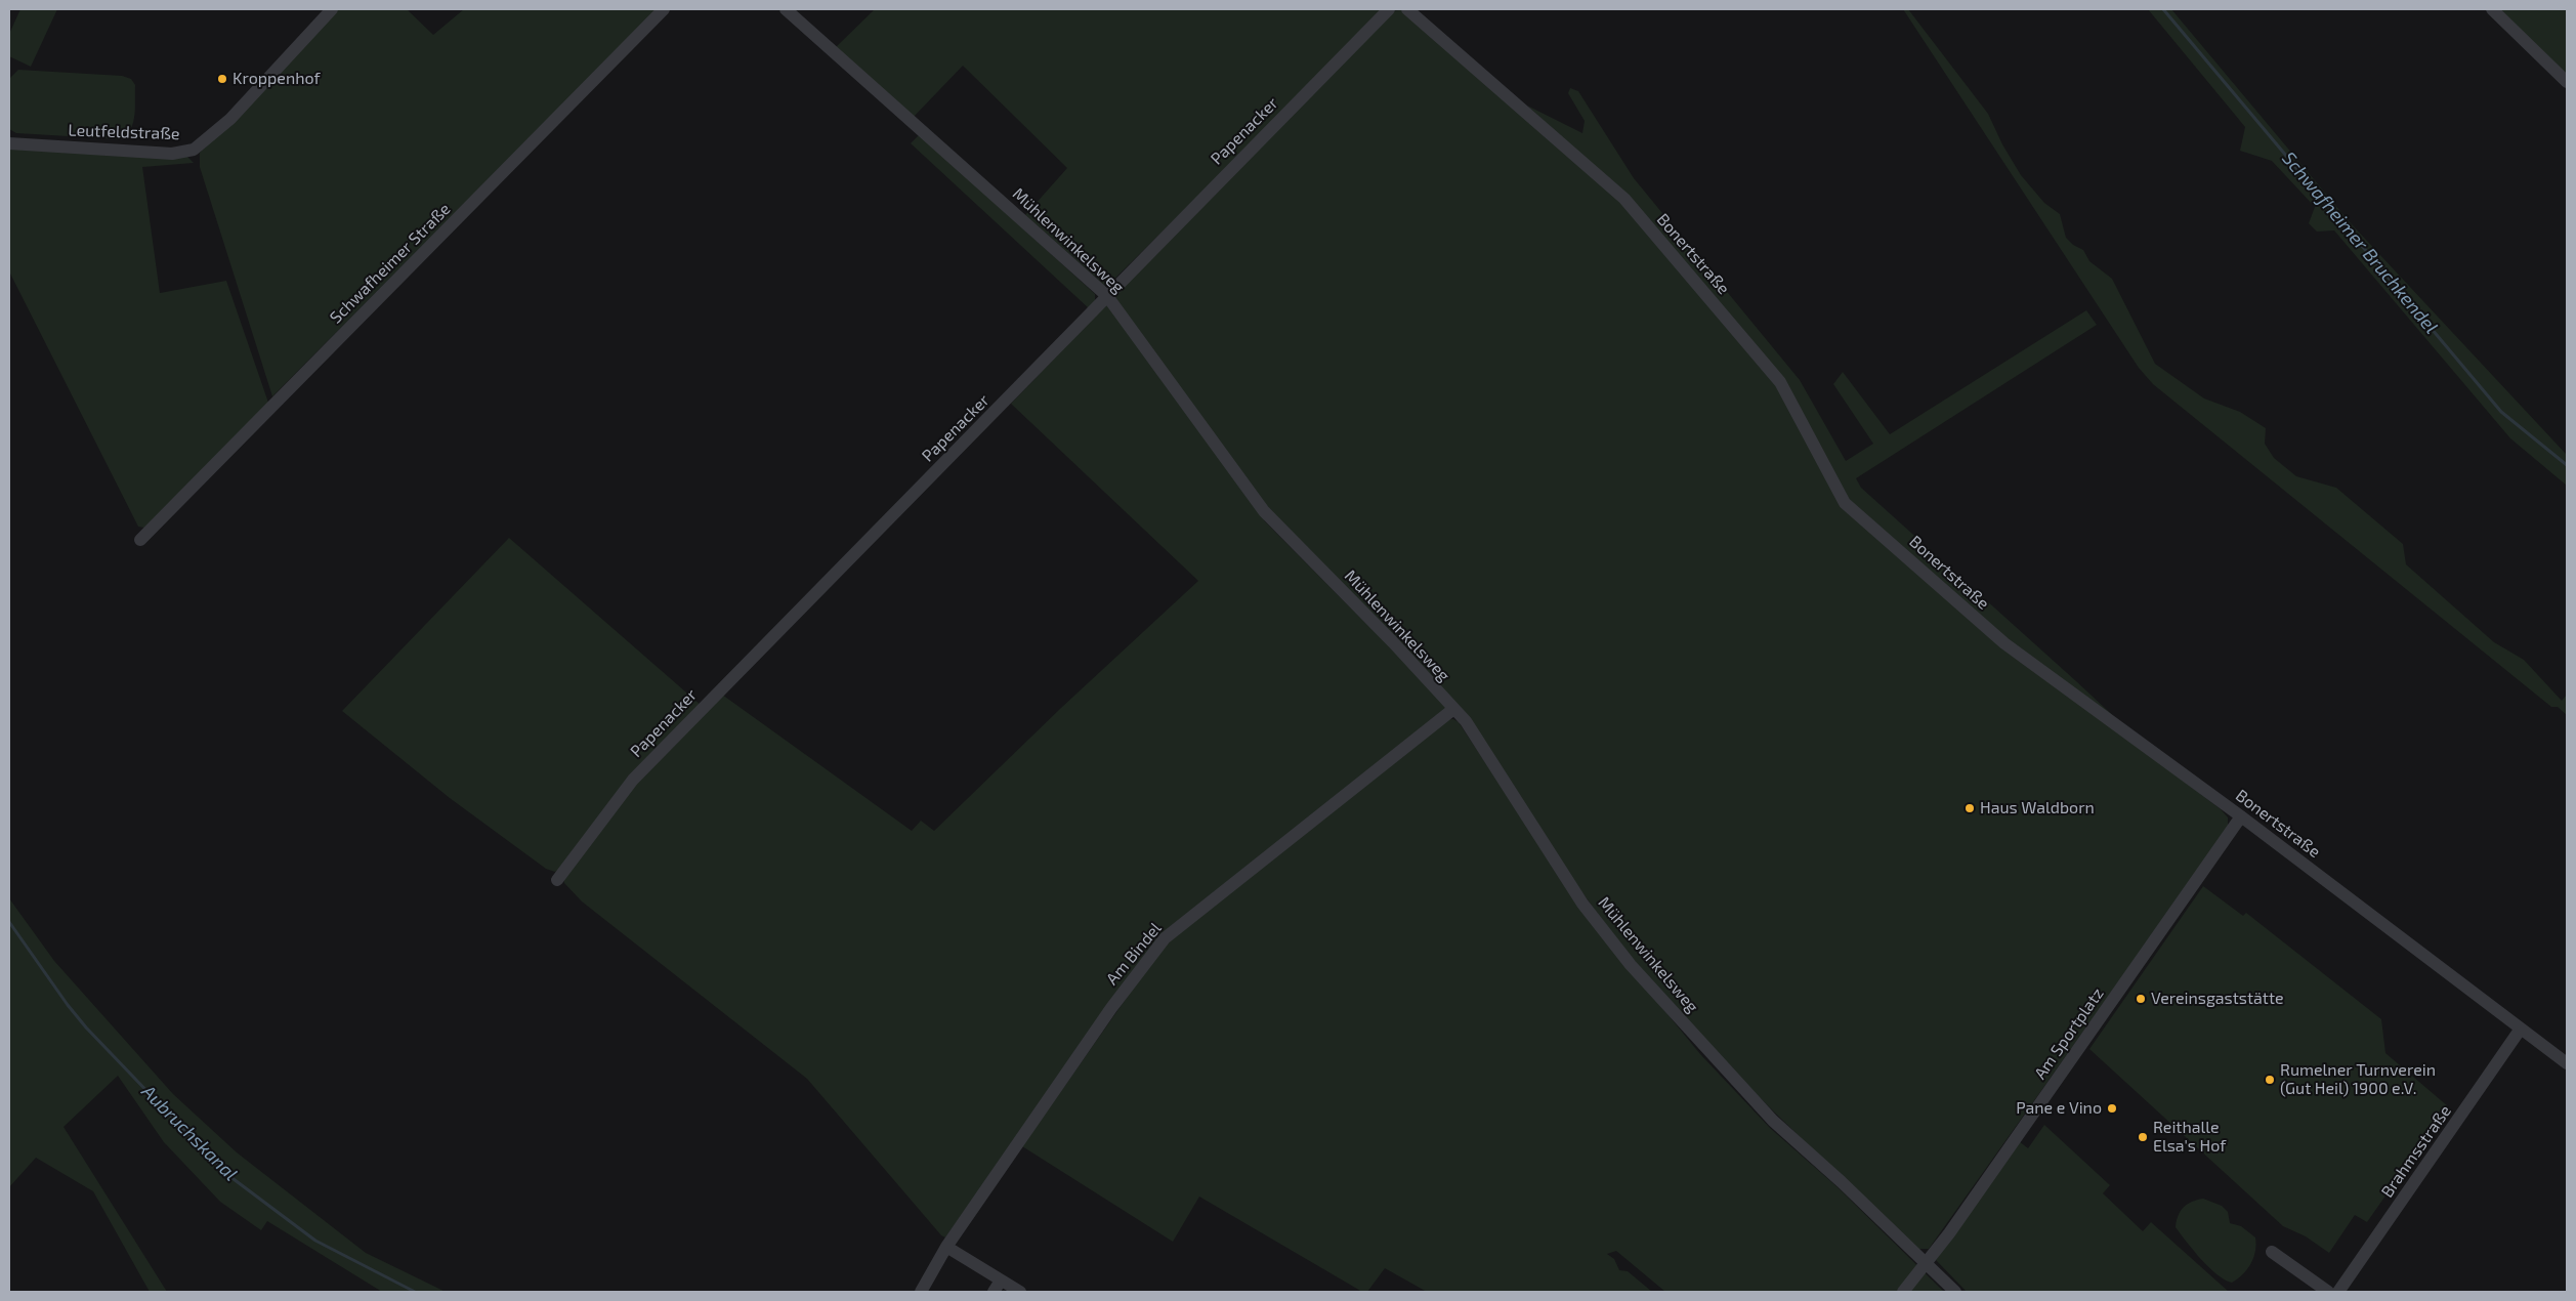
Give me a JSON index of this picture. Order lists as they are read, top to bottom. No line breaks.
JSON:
{"streets":{"street":["Papenacker","Leutfeldstraße","Mühlenwinkelsweg","Bonertstraße","Schwafheimer Straße","Am Bindel","Am Sportplatz","Brahmsstraße"]},"crossings":[["Papenacker","Mühlenwinkelsweg"],["Mühlenwinkelsweg","Am Bindel"],["Mühlenwinkelsweg","Am Sportplatz"],["Bonertstraße","Am Sportplatz"],["Bonertstraße","Brahmsstraße"]],"water":["Schwafheimer Bruchkendel","Aubruchskanal"],"places":["Kroppenhof","Haus Waldborn","Vereinsgaststätte","Rumelner Turnverein (Gut Heil) 1900 e.V.","Pane e Vino","Reithalle Elsa's Hof"]}
